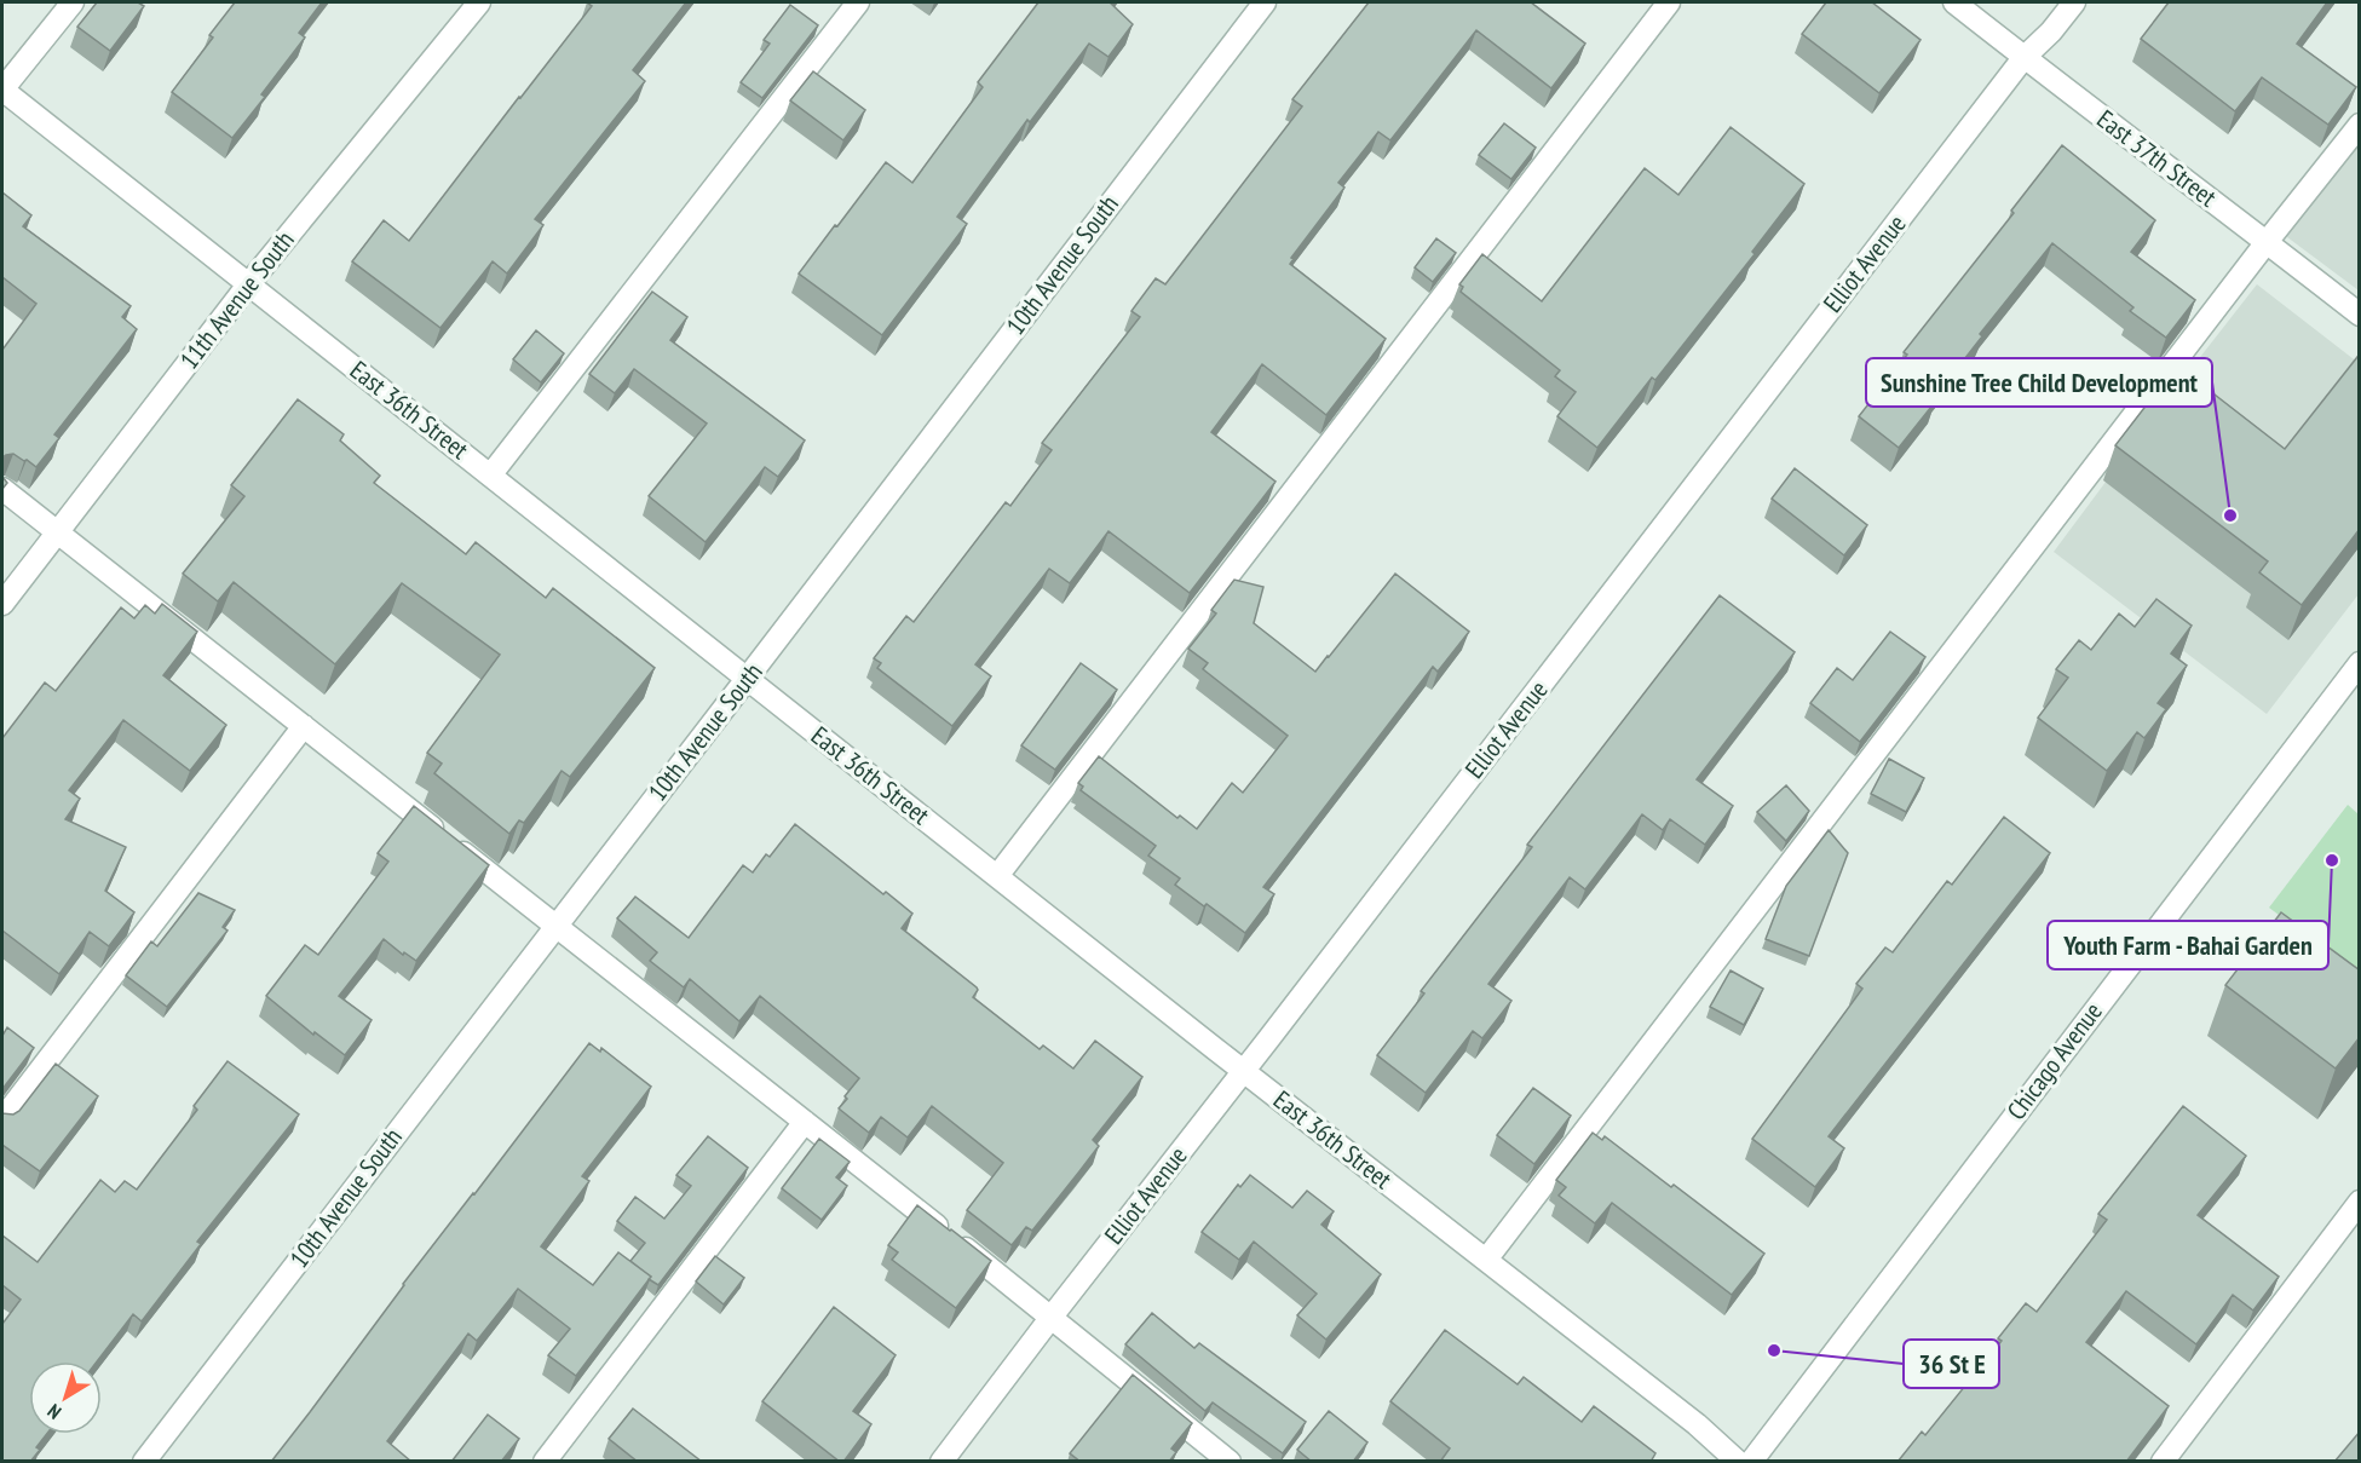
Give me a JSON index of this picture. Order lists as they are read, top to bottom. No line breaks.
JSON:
{"streets":{"street":["East 37th Street","Elliot Avenue","10th Avenue South","11th Avenue South","East 36th Street","Chicago Avenue"]},"crossings":[["East 37th Street","Elliot Avenue"],["Elliot Avenue","East 36th Street"],["10th Avenue South","East 36th Street"],["11th Avenue South","East 36th Street"]],"places":["Sunshine Tree Child Development","Youth Farm - Bahai Garden","36 St E"],"north":"bottom left"}
